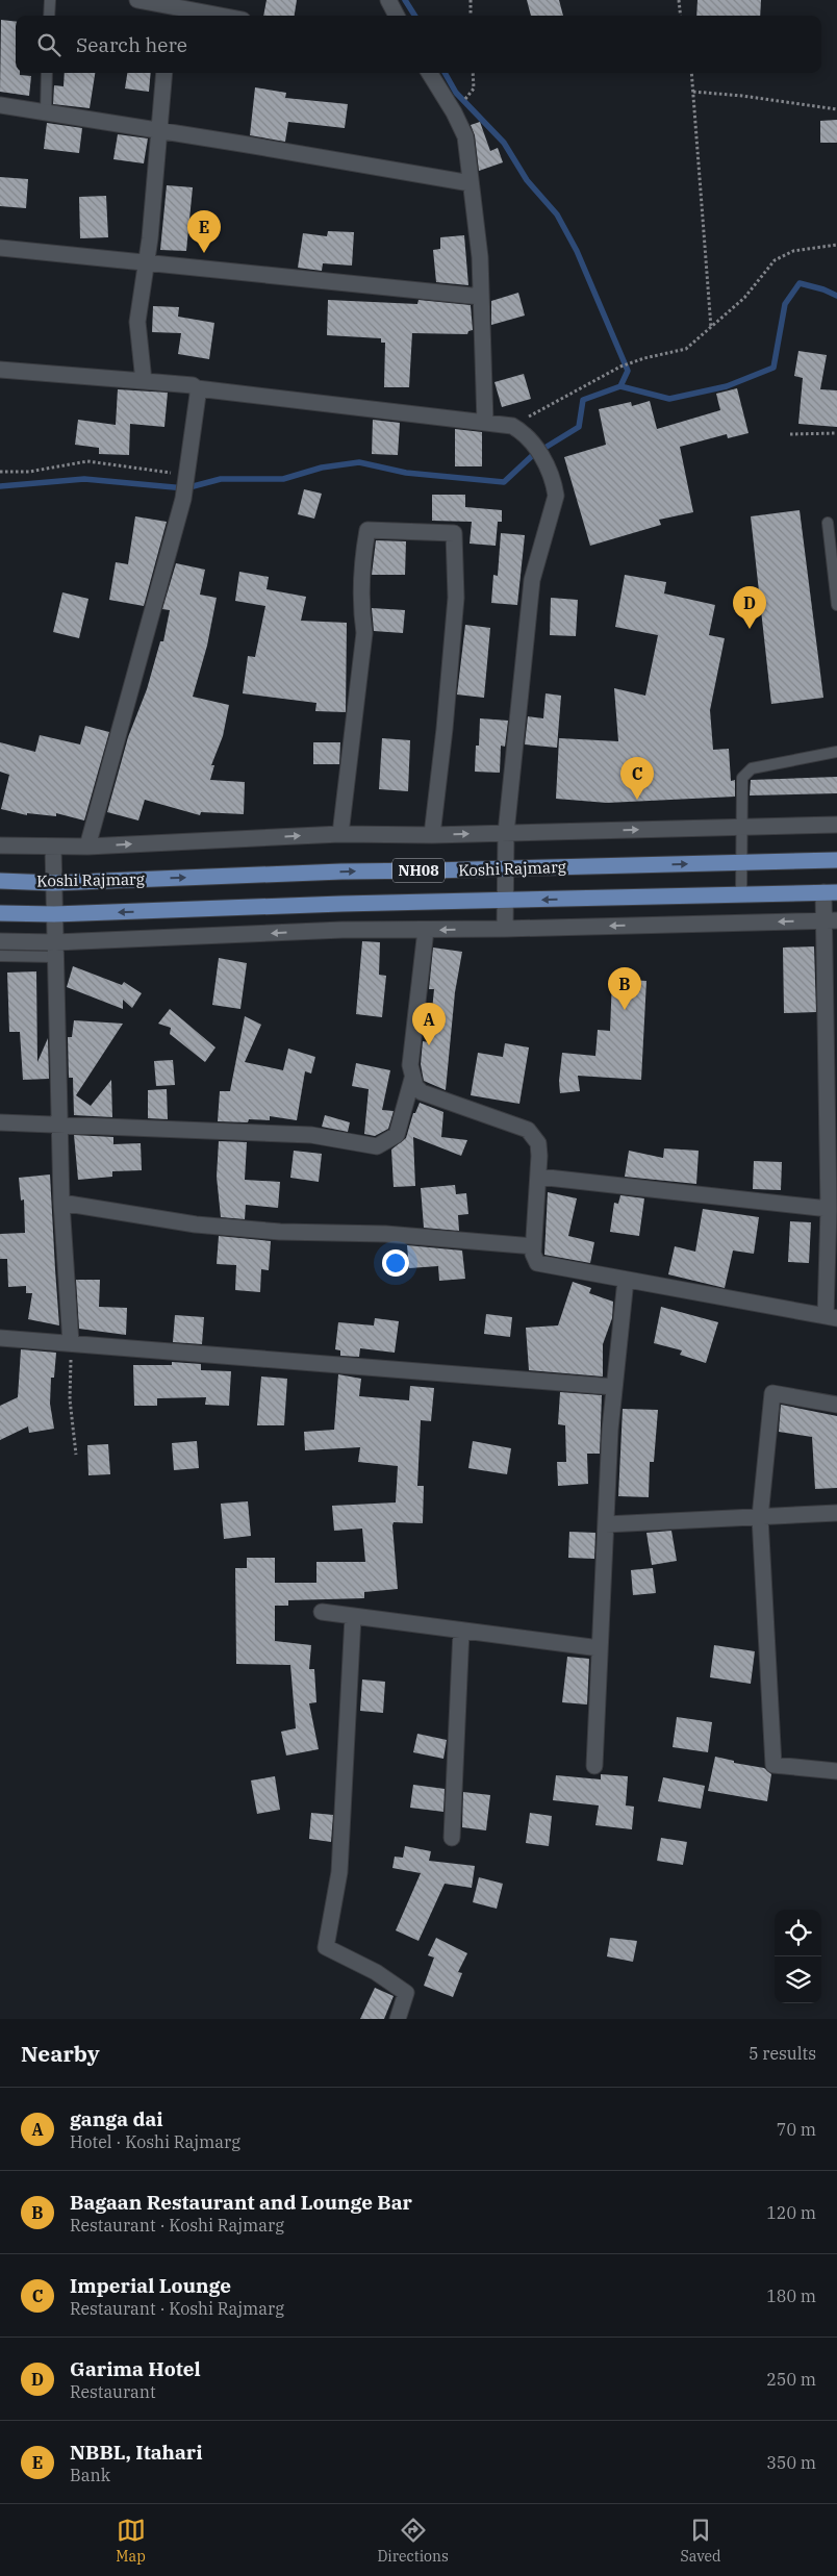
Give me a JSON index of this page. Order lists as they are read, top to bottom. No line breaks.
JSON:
{"streets":{"main road":["Koshi Rajmarg","NH08"]},"page":{"search":"Search here","pins":["E","D","C","B","A"],"heading":["Nearby","5 results"],"list":[{"mark":"A","name":"ganga dai","note":"Hotel · Koshi Rajmarg","value":"70 m"},{"mark":"B","name":"Bagaan Restaurant and Lounge Bar","note":"Restaurant · Koshi Rajmarg","value":"120 m"},{"mark":"C","name":"Imperial Lounge","note":"Restaurant · Koshi Rajmarg","value":"180 m"},{"mark":"D","name":"Garima Hotel","note":"Restaurant","value":"250 m"},{"mark":"E","name":"NBBL, Itahari","note":"Bank","value":"350 m"}],"nav":["Map","Directions","Saved"]}}
